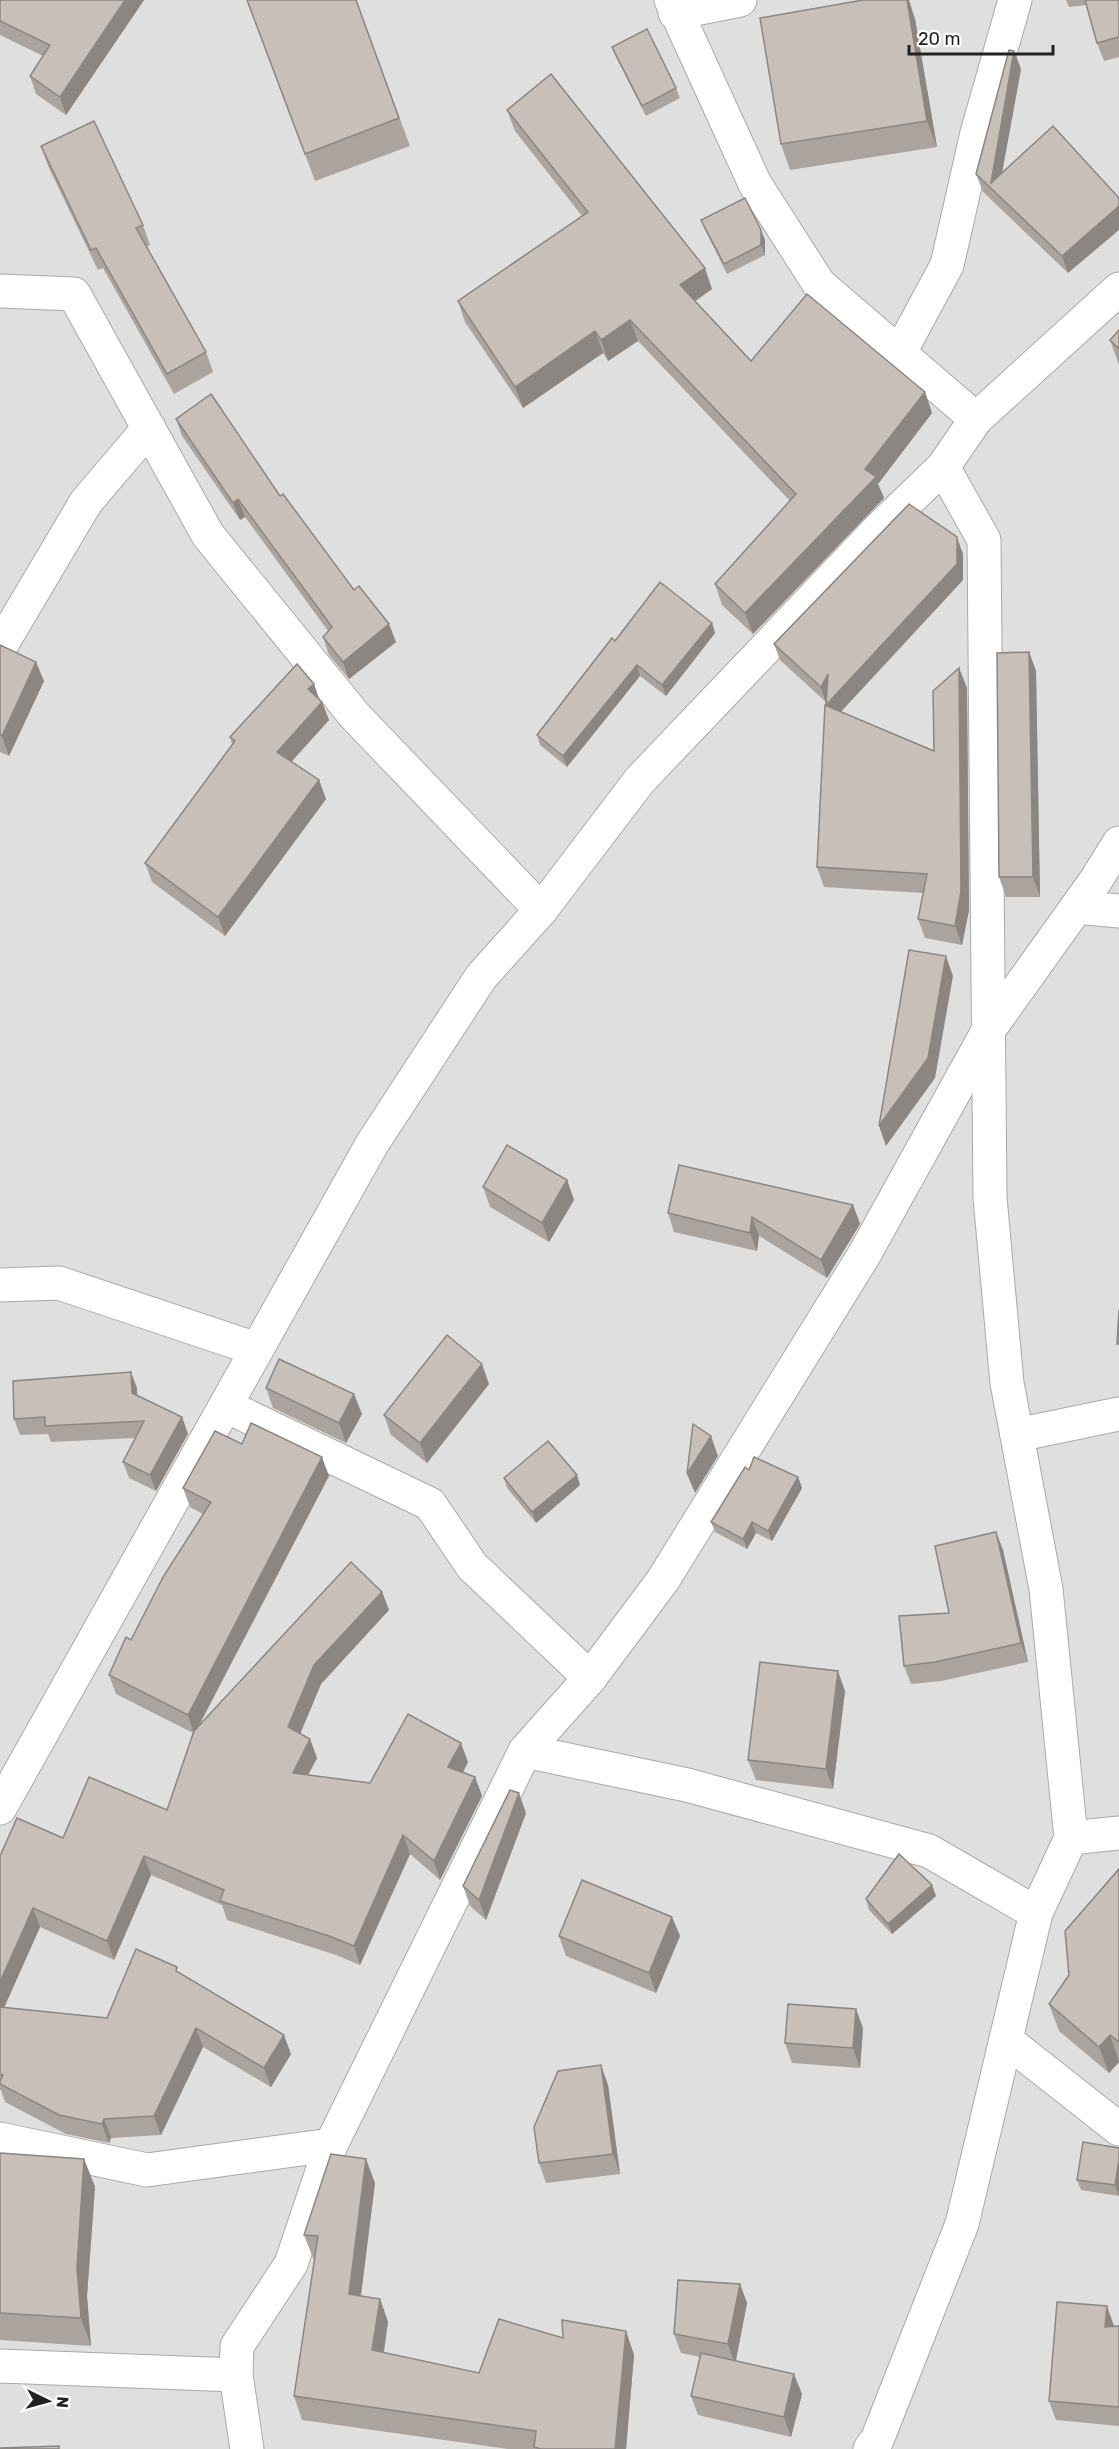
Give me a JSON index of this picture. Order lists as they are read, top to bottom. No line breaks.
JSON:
{"scale_bar":"20 m","north":"right"}
